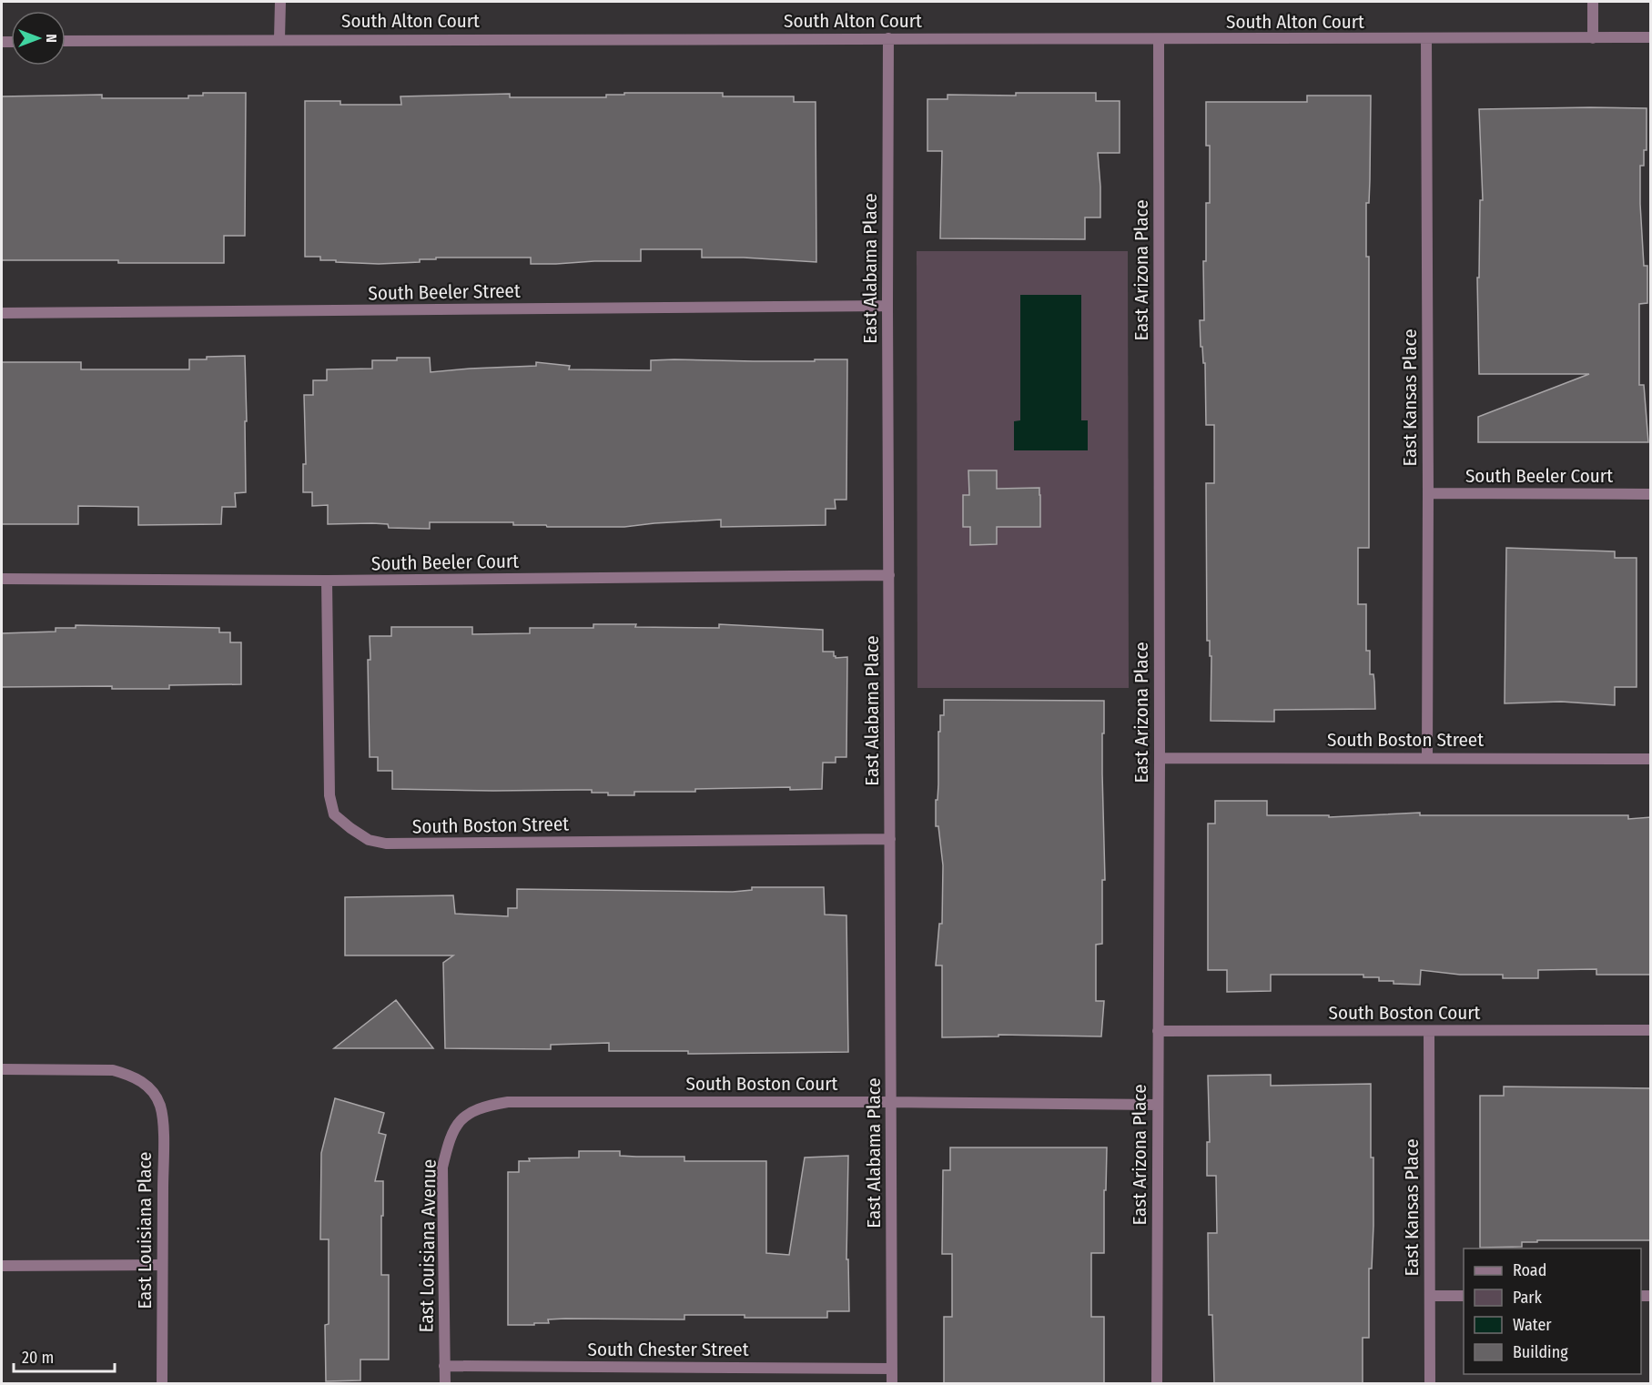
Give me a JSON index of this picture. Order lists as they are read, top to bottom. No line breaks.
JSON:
{"streets":{"street":["South Alton Court","East Alabama Place","East Arizona Place","South Beeler Street","East Kansas Place","South Beeler Court","South Boston Street","South Boston Court","East Louisiana Place","East Louisiana Avenue","South Chester Street"]},"crossings":[["South Alton Court","East Alabama Place"],["South Alton Court","East Arizona Place"],["South Alton Court","East Kansas Place"],["East Alabama Place","South Beeler Street"],["East Alabama Place","South Beeler Court"],["East Alabama Place","South Boston Street"],["East Alabama Place","South Boston Court"],["East Alabama Place","South Chester Street"],["East Arizona Place","South Boston Street"],["East Arizona Place","South Boston Court"],["East Kansas Place","South Beeler Court"],["East Kansas Place","South Boston Street"],["East Kansas Place","South Boston Court"],["South Beeler Court","South Boston Street"],["South Boston Court","East Louisiana Avenue"],["East Louisiana Avenue","South Chester Street"]],"legend":["Road","Park","Water","Building"],"scale_bar":"20 m","north":"right"}
